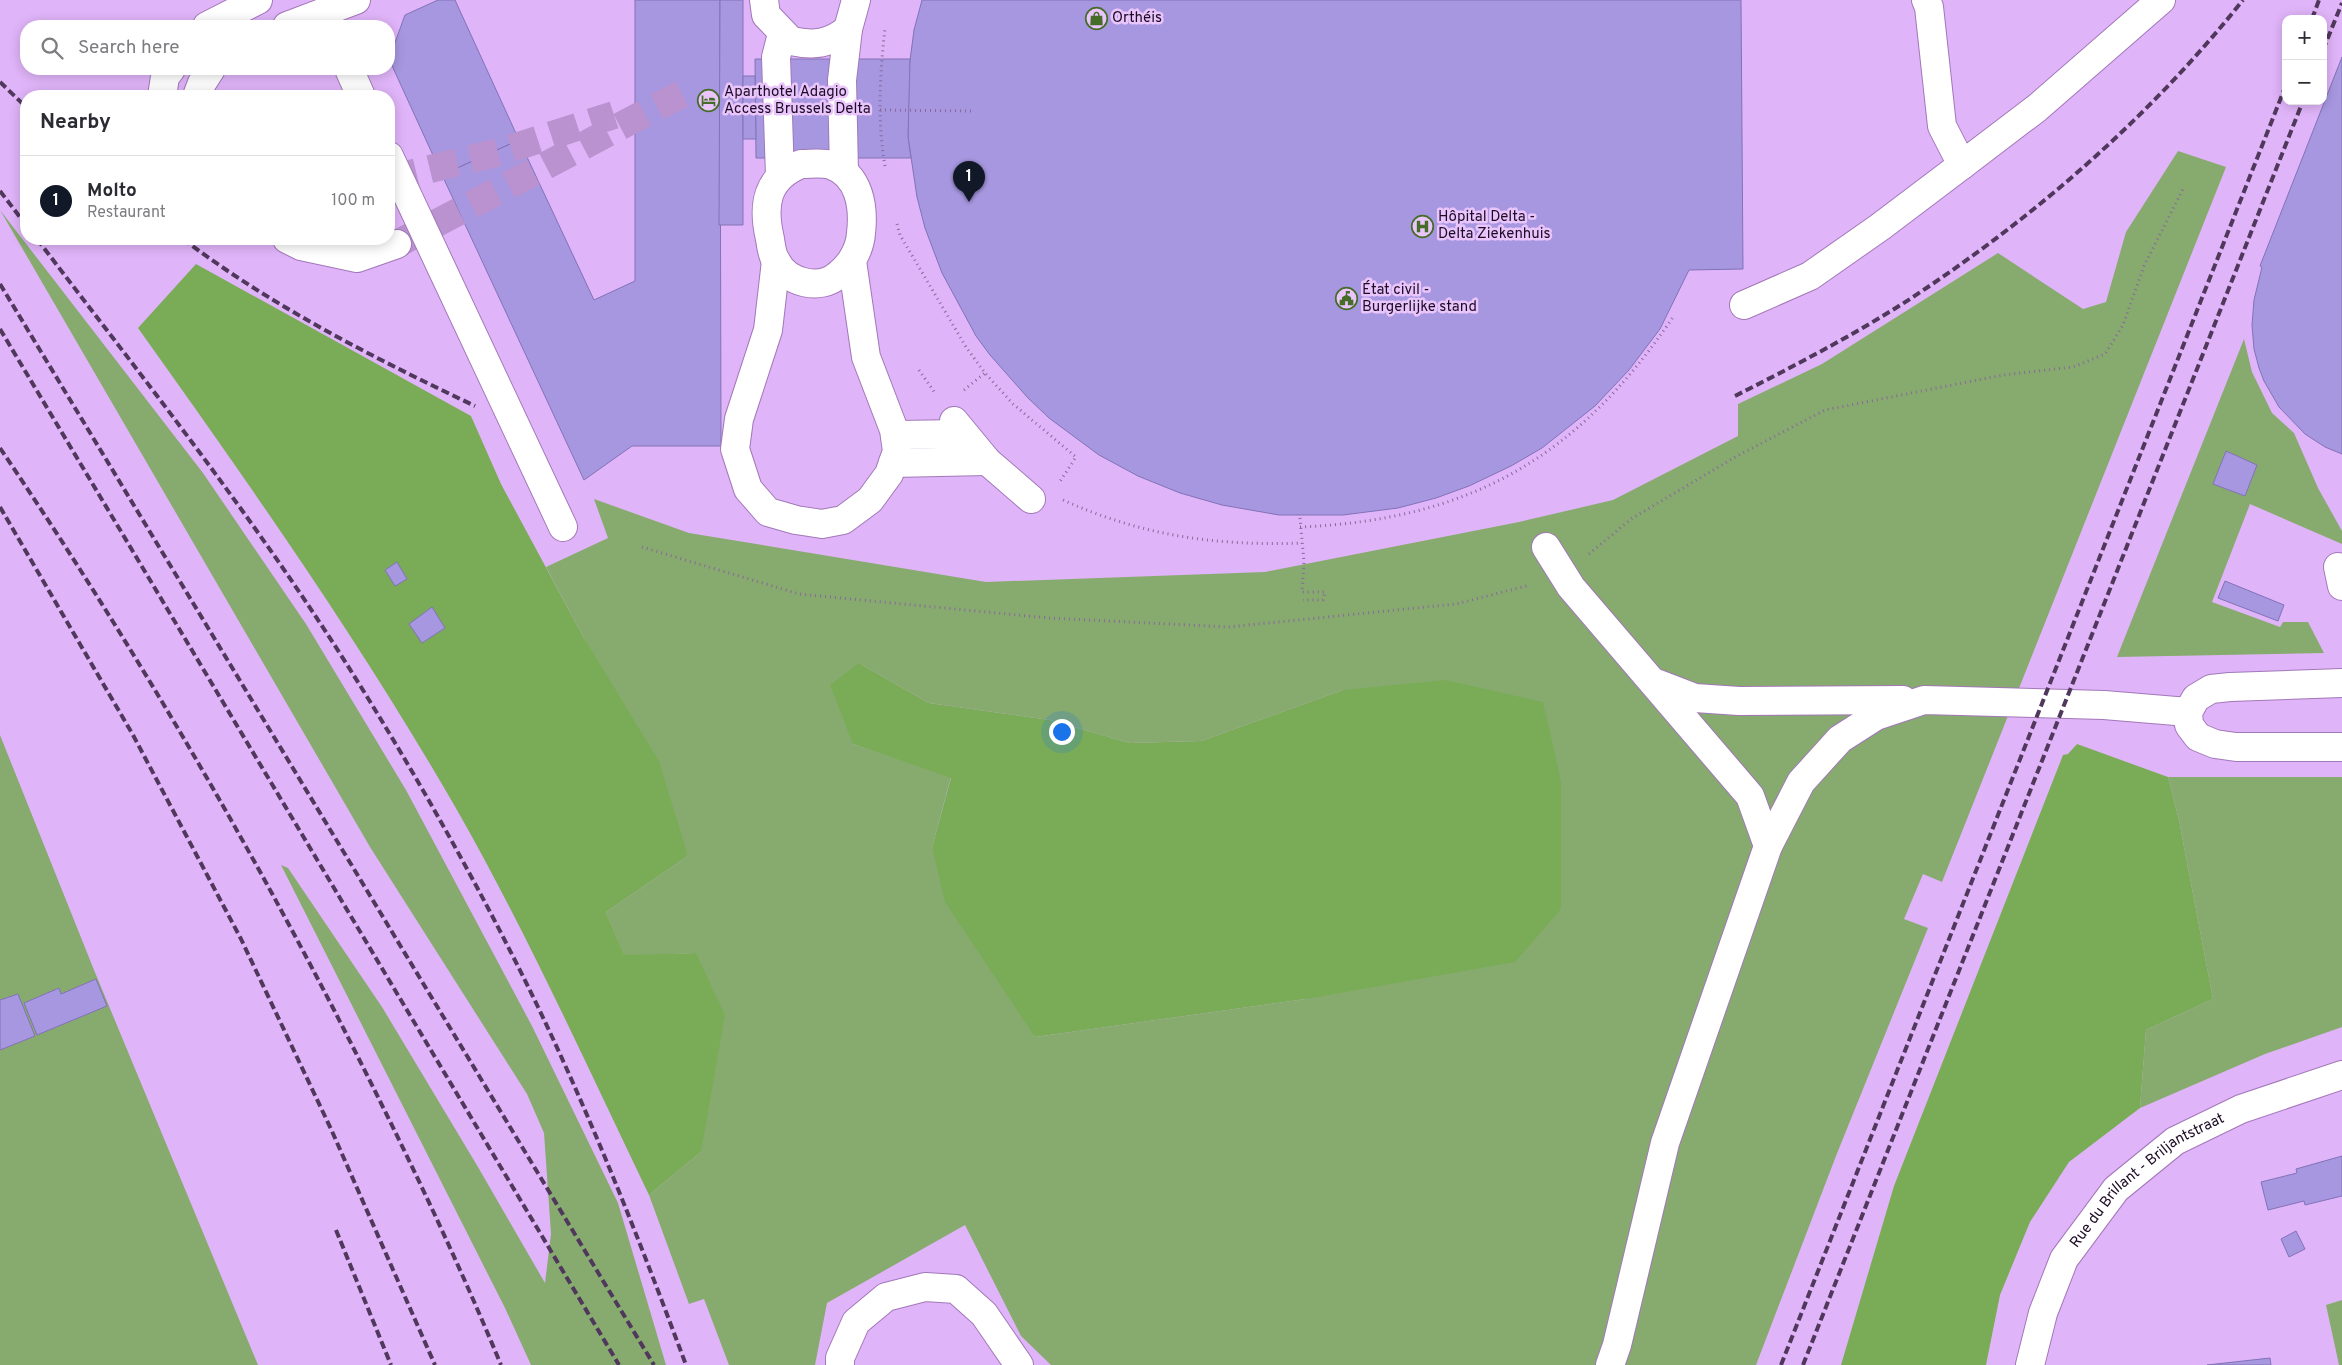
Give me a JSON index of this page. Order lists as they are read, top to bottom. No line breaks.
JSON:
{"streets":{"street":["Rue du Brillant - Briljantstraat"]},"places":{"shop":["Orthéis"],"hotel":["Aparthotel Adagio Access Brussels Delta"],"hospital":["Hôpital Delta - Delta Ziekenhuis"],"public building":["État civil - Burgerlijke stand"]},"page":{"map_buttons":["+","−"],"search":"Search here","heading":"Nearby","list":[{"mark":"1","name":"Molto","note":"Restaurant","value":"100 m"}],"pins":"1"}}
